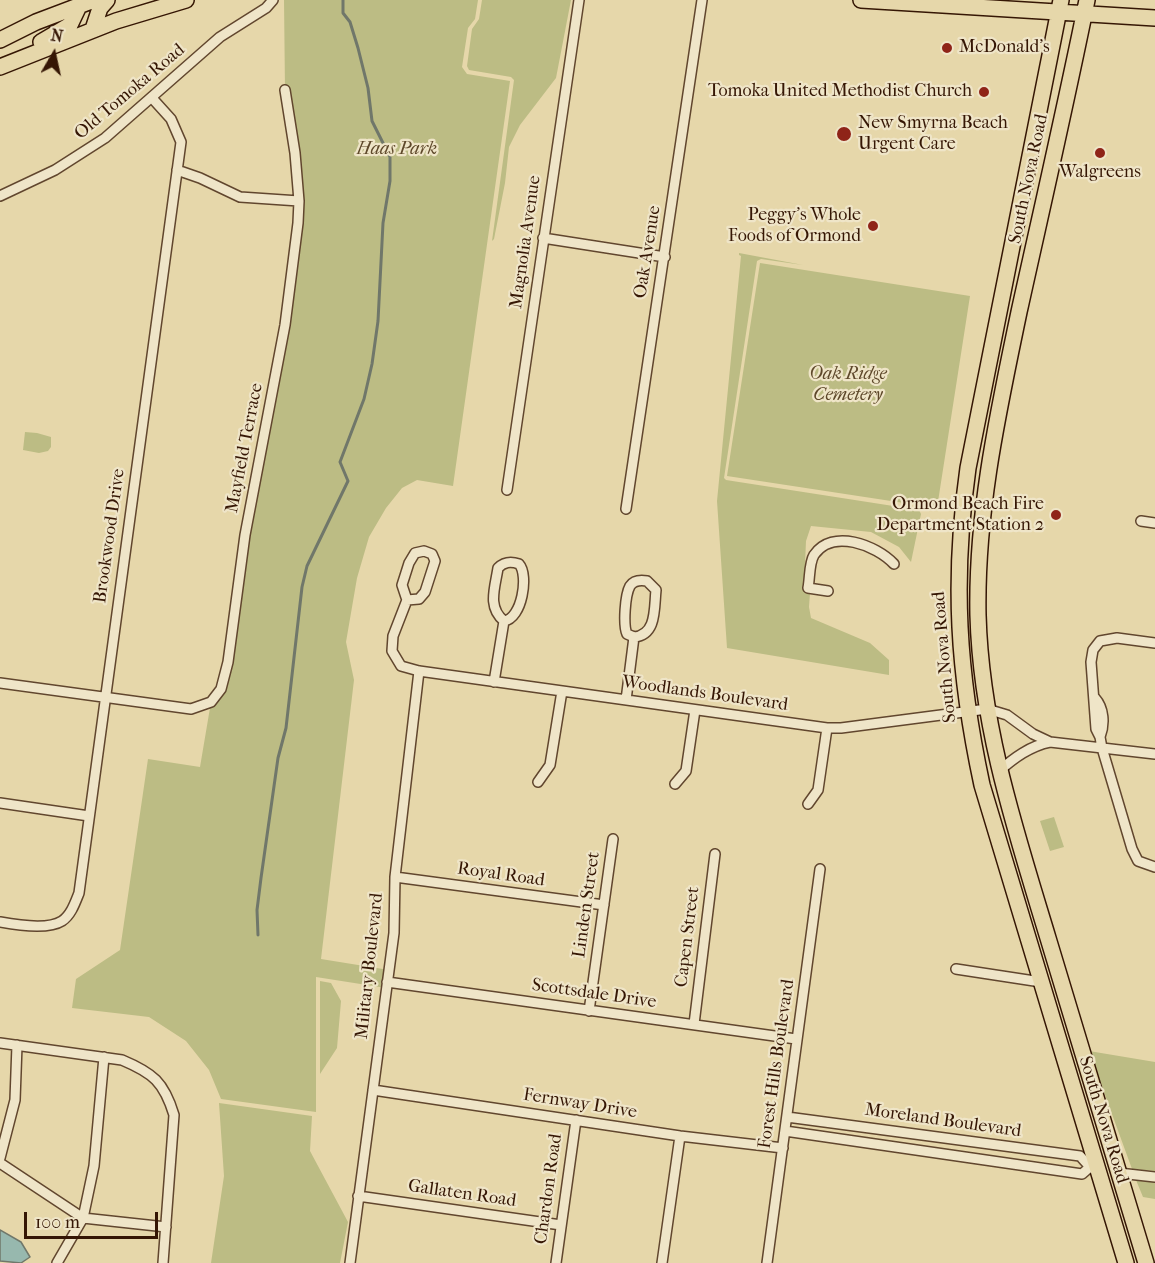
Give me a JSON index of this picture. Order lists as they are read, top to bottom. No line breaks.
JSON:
{"streets":{"main road":["South Nova Road"],"street":["Old Tomoka Road","Magnolia Avenue","Oak Avenue","Mayfield Terrace","Brookwood Drive","Woodlands Boulevard","Royal Road","Linden Street","Capen Street","Military Boulevard","Scottsdale Drive","Forest Hills Boulevard","Fernway Drive","Moreland Boulevard","Chardon Road","Gallaten Road"]},"crossings":[["Old Tomoka Road","Brookwood Drive"],["South Nova Road","Woodlands Boulevard"],["South Nova Road","Moreland Boulevard"],["Mayfield Terrace","Brookwood Drive"],["Woodlands Boulevard","Military Boulevard"],["Royal Road","Linden Street"],["Royal Road","Military Boulevard"],["Linden Street","Scottsdale Drive"],["Capen Street","Scottsdale Drive"],["Military Boulevard","Scottsdale Drive"],["Military Boulevard","Fernway Drive"],["Military Boulevard","Gallaten Road"],["Scottsdale Drive","Forest Hills Boulevard"],["Forest Hills Boulevard","Fernway Drive"],["Forest Hills Boulevard","Moreland Boulevard"],["Fernway Drive","Chardon Road"],["Chardon Road","Gallaten Road"]],"parks":["Haas Park","Oak Ridge Cemetery"],"places":["McDonald's","Tomoka United Methodist Church","New Smyrna Beach Urgent Care","Walgreens","Peggy's Whole Foods of Ormond","Ormond Beach Fire Department Station 2"],"scale_bar":"100 m","north":"top"}
